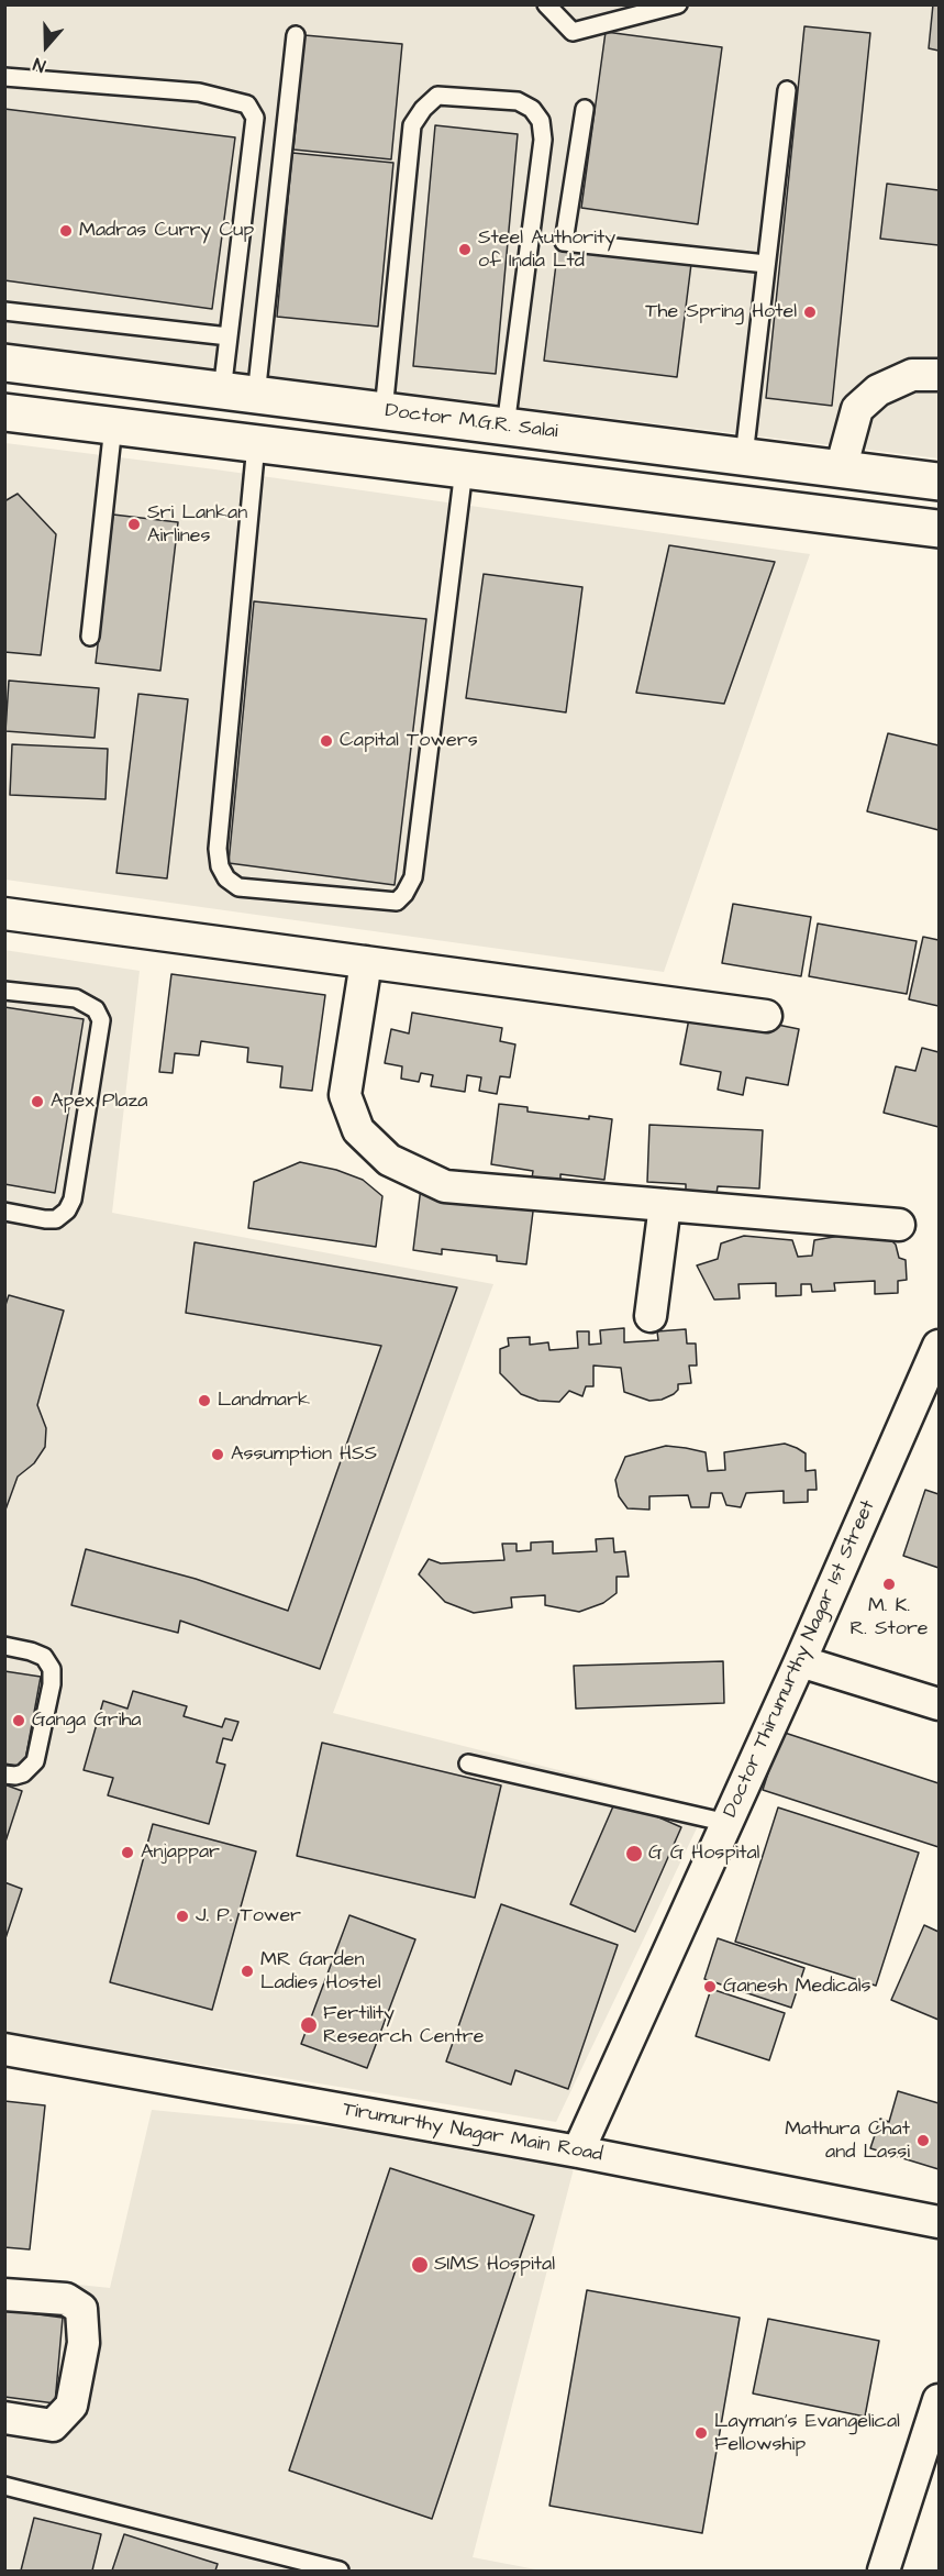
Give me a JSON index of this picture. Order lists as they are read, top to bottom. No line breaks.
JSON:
{"streets":{"main road":["Doctor M.G.R. Salai"],"street":["Doctor Thirumurthy Nagar 1st Street","Tirumurthy Nagar Main Road"]},"crossings":[["Doctor Thirumurthy Nagar 1st Street","Tirumurthy Nagar Main Road"]],"places":["Madras Curry Cup","Steel Authority of India Ltd","The Spring Hotel","Sri Lankan Airlines","Capital Towers","Apex Plaza","Landmark","Assumption HSS","M. K. R. Store","Ganga Griha","Anjappar","G G Hospital","J. P. Tower","MR Garden Ladies Hostel","Ganesh Medicals","Fertility Research Centre","Mathura Chat and Lassi","SIMS Hospital","Layman's Evangelical Fellowship"],"north":"bottom"}
